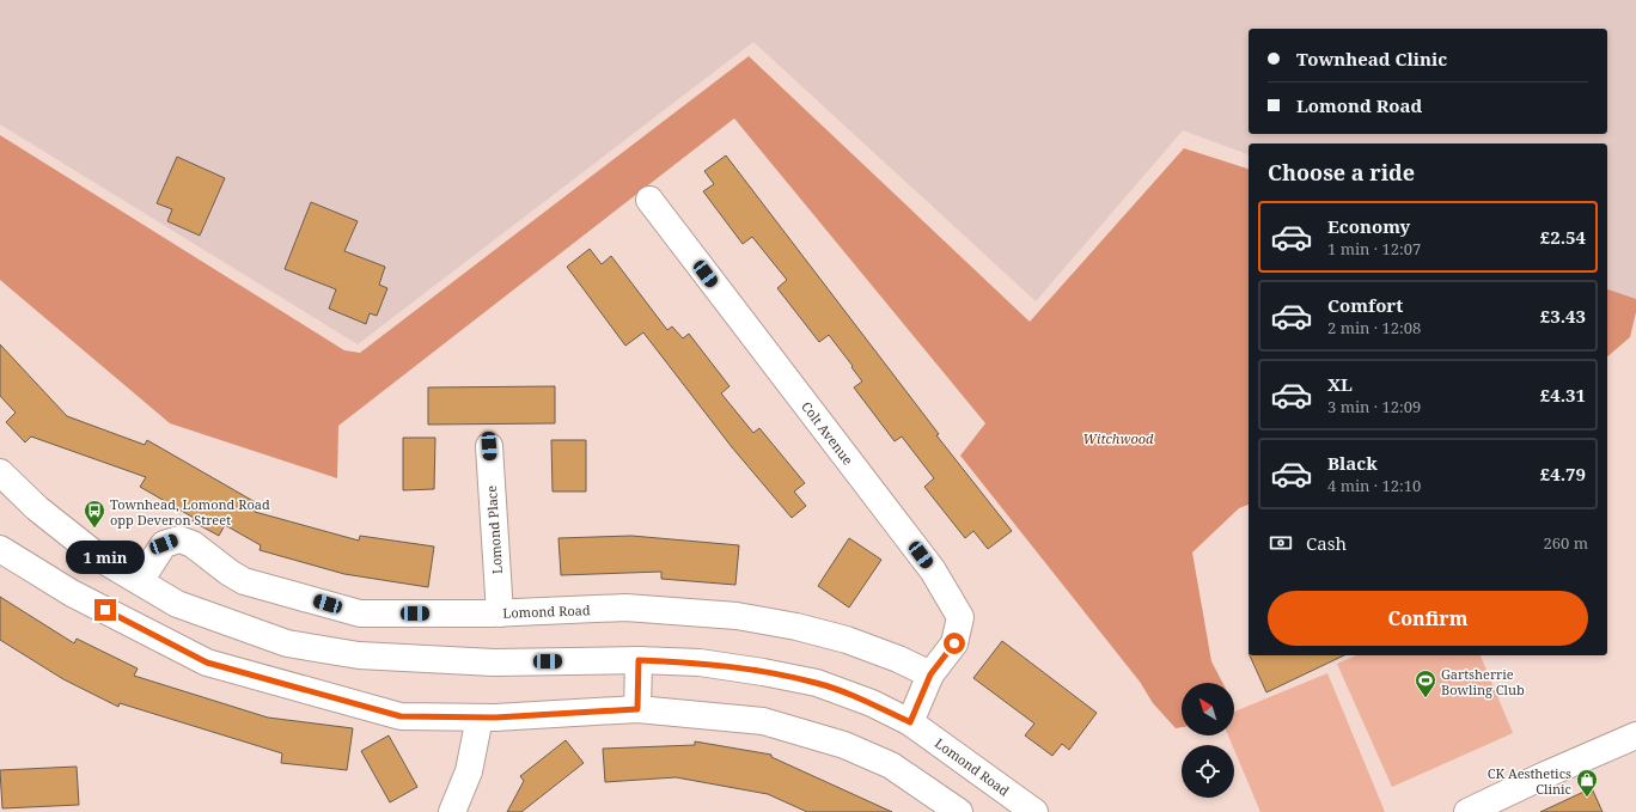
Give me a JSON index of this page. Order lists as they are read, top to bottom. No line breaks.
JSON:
{"streets":{"street":["Colt Avenue","Lomond Place","Lomond Road"]},"crossings":[["Colt Avenue","Lomond Road"],["Lomond Place","Lomond Road"]],"parks":["Witchwood"],"places":{"bus stop":["Townhead, Lomond Road opp Deveron Street"],"sports":["Gartsherrie Bowling Club"],"shop":["CK Aesthetics Clinic"]},"north":"top left","page":{"banner":["Townhead Clinic","Lomond Road"],"heading":"Choose a ride","list":[{"name":"Economy","note":"1 min · 12:07","value":"£2.54"},{"name":"Comfort","note":"2 min · 12:08","value":"£3.43"},{"name":"XL","note":"3 min · 12:09","value":"£4.31"},{"name":"Black","note":"4 min · 12:10","value":"£4.79"}],"pay":["Cash","260 m"],"bubble":"1 min","buttons":"Confirm"}}
